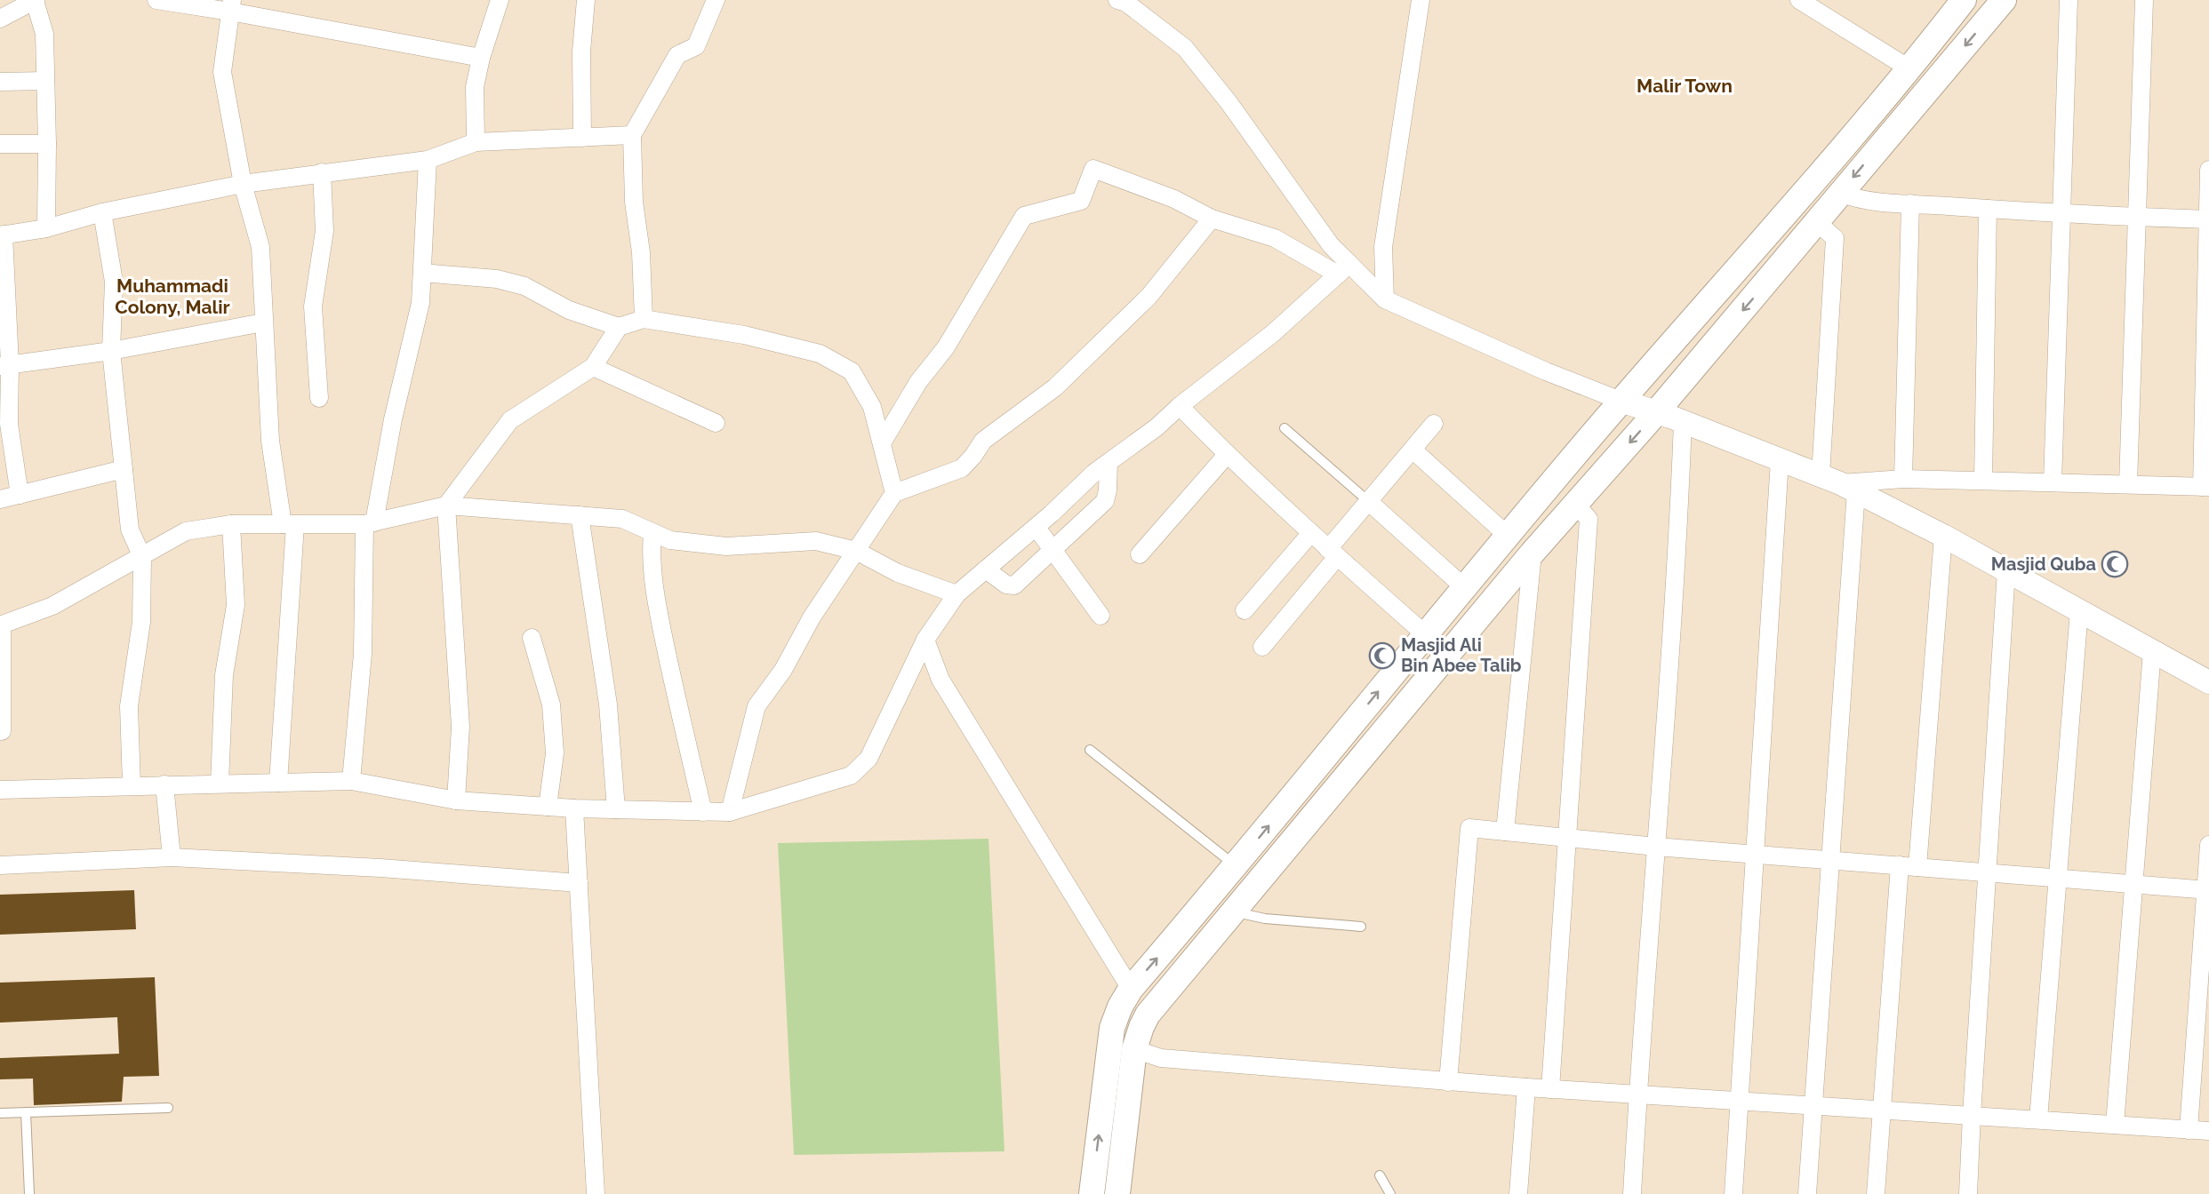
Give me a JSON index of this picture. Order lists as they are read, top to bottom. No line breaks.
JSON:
{"districts":["Malir Town","Muhammadi Colony, Malir"],"places":{"mosque":["Masjid Quba","Masjid Ali Bin Abee Talib"]}}
